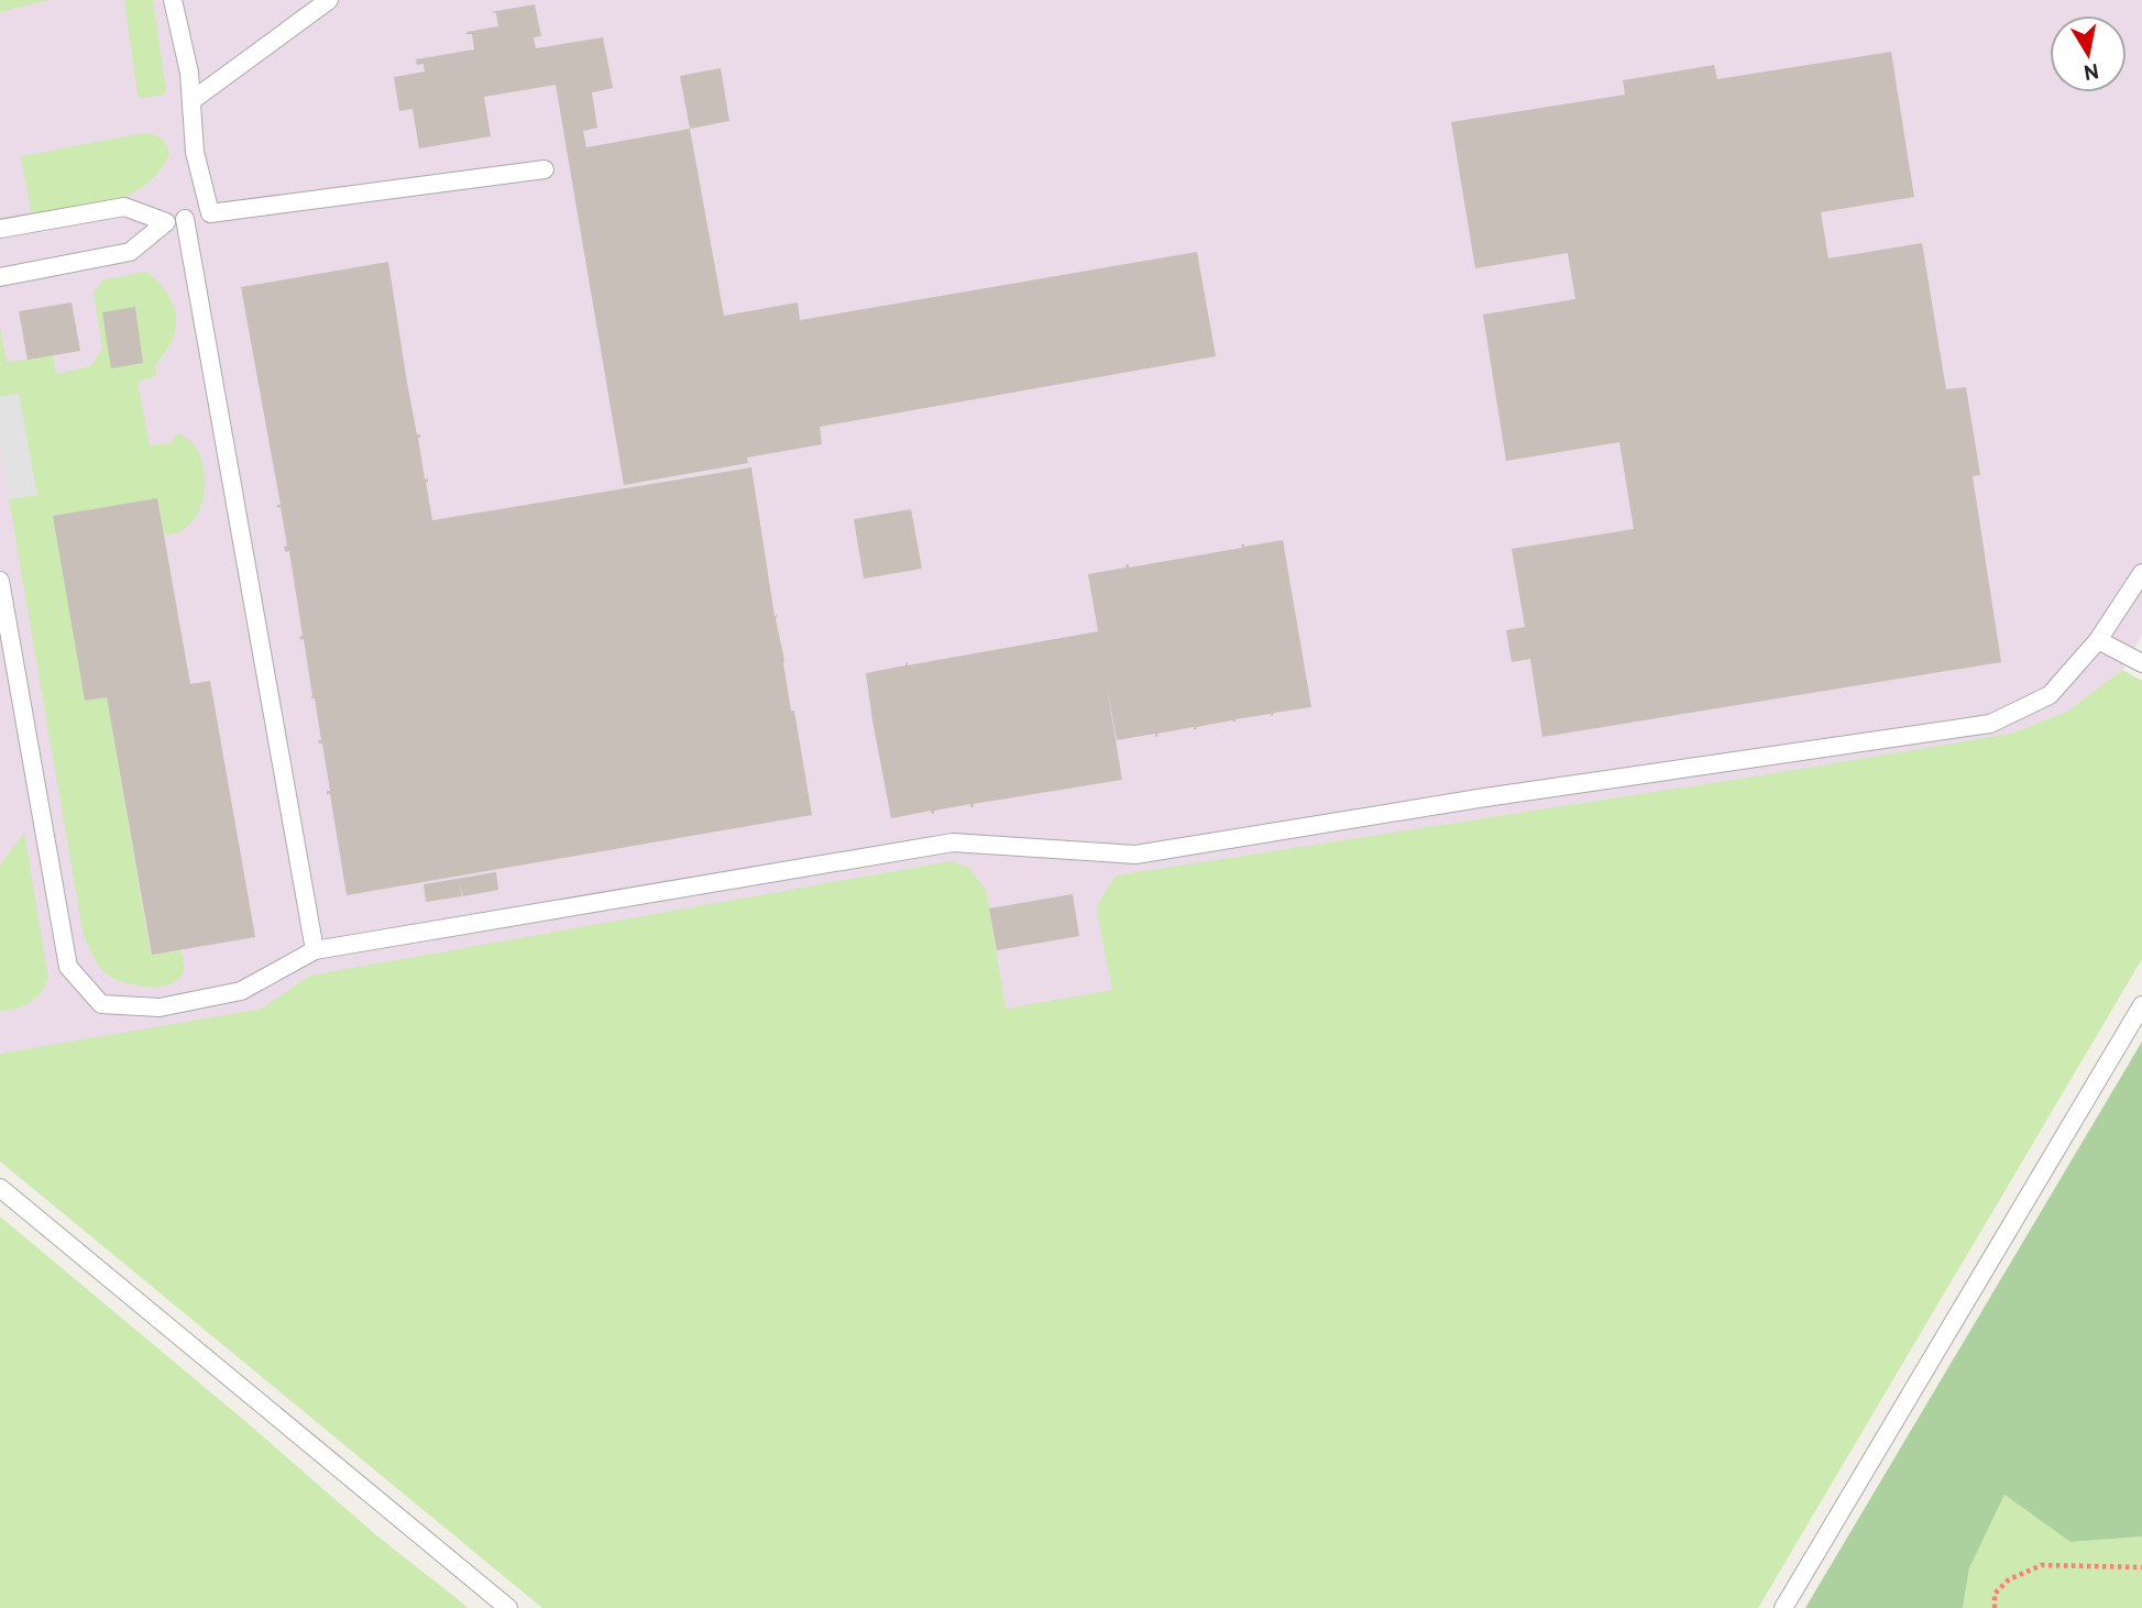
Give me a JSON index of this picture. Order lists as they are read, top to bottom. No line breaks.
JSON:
{"north":"bottom"}
